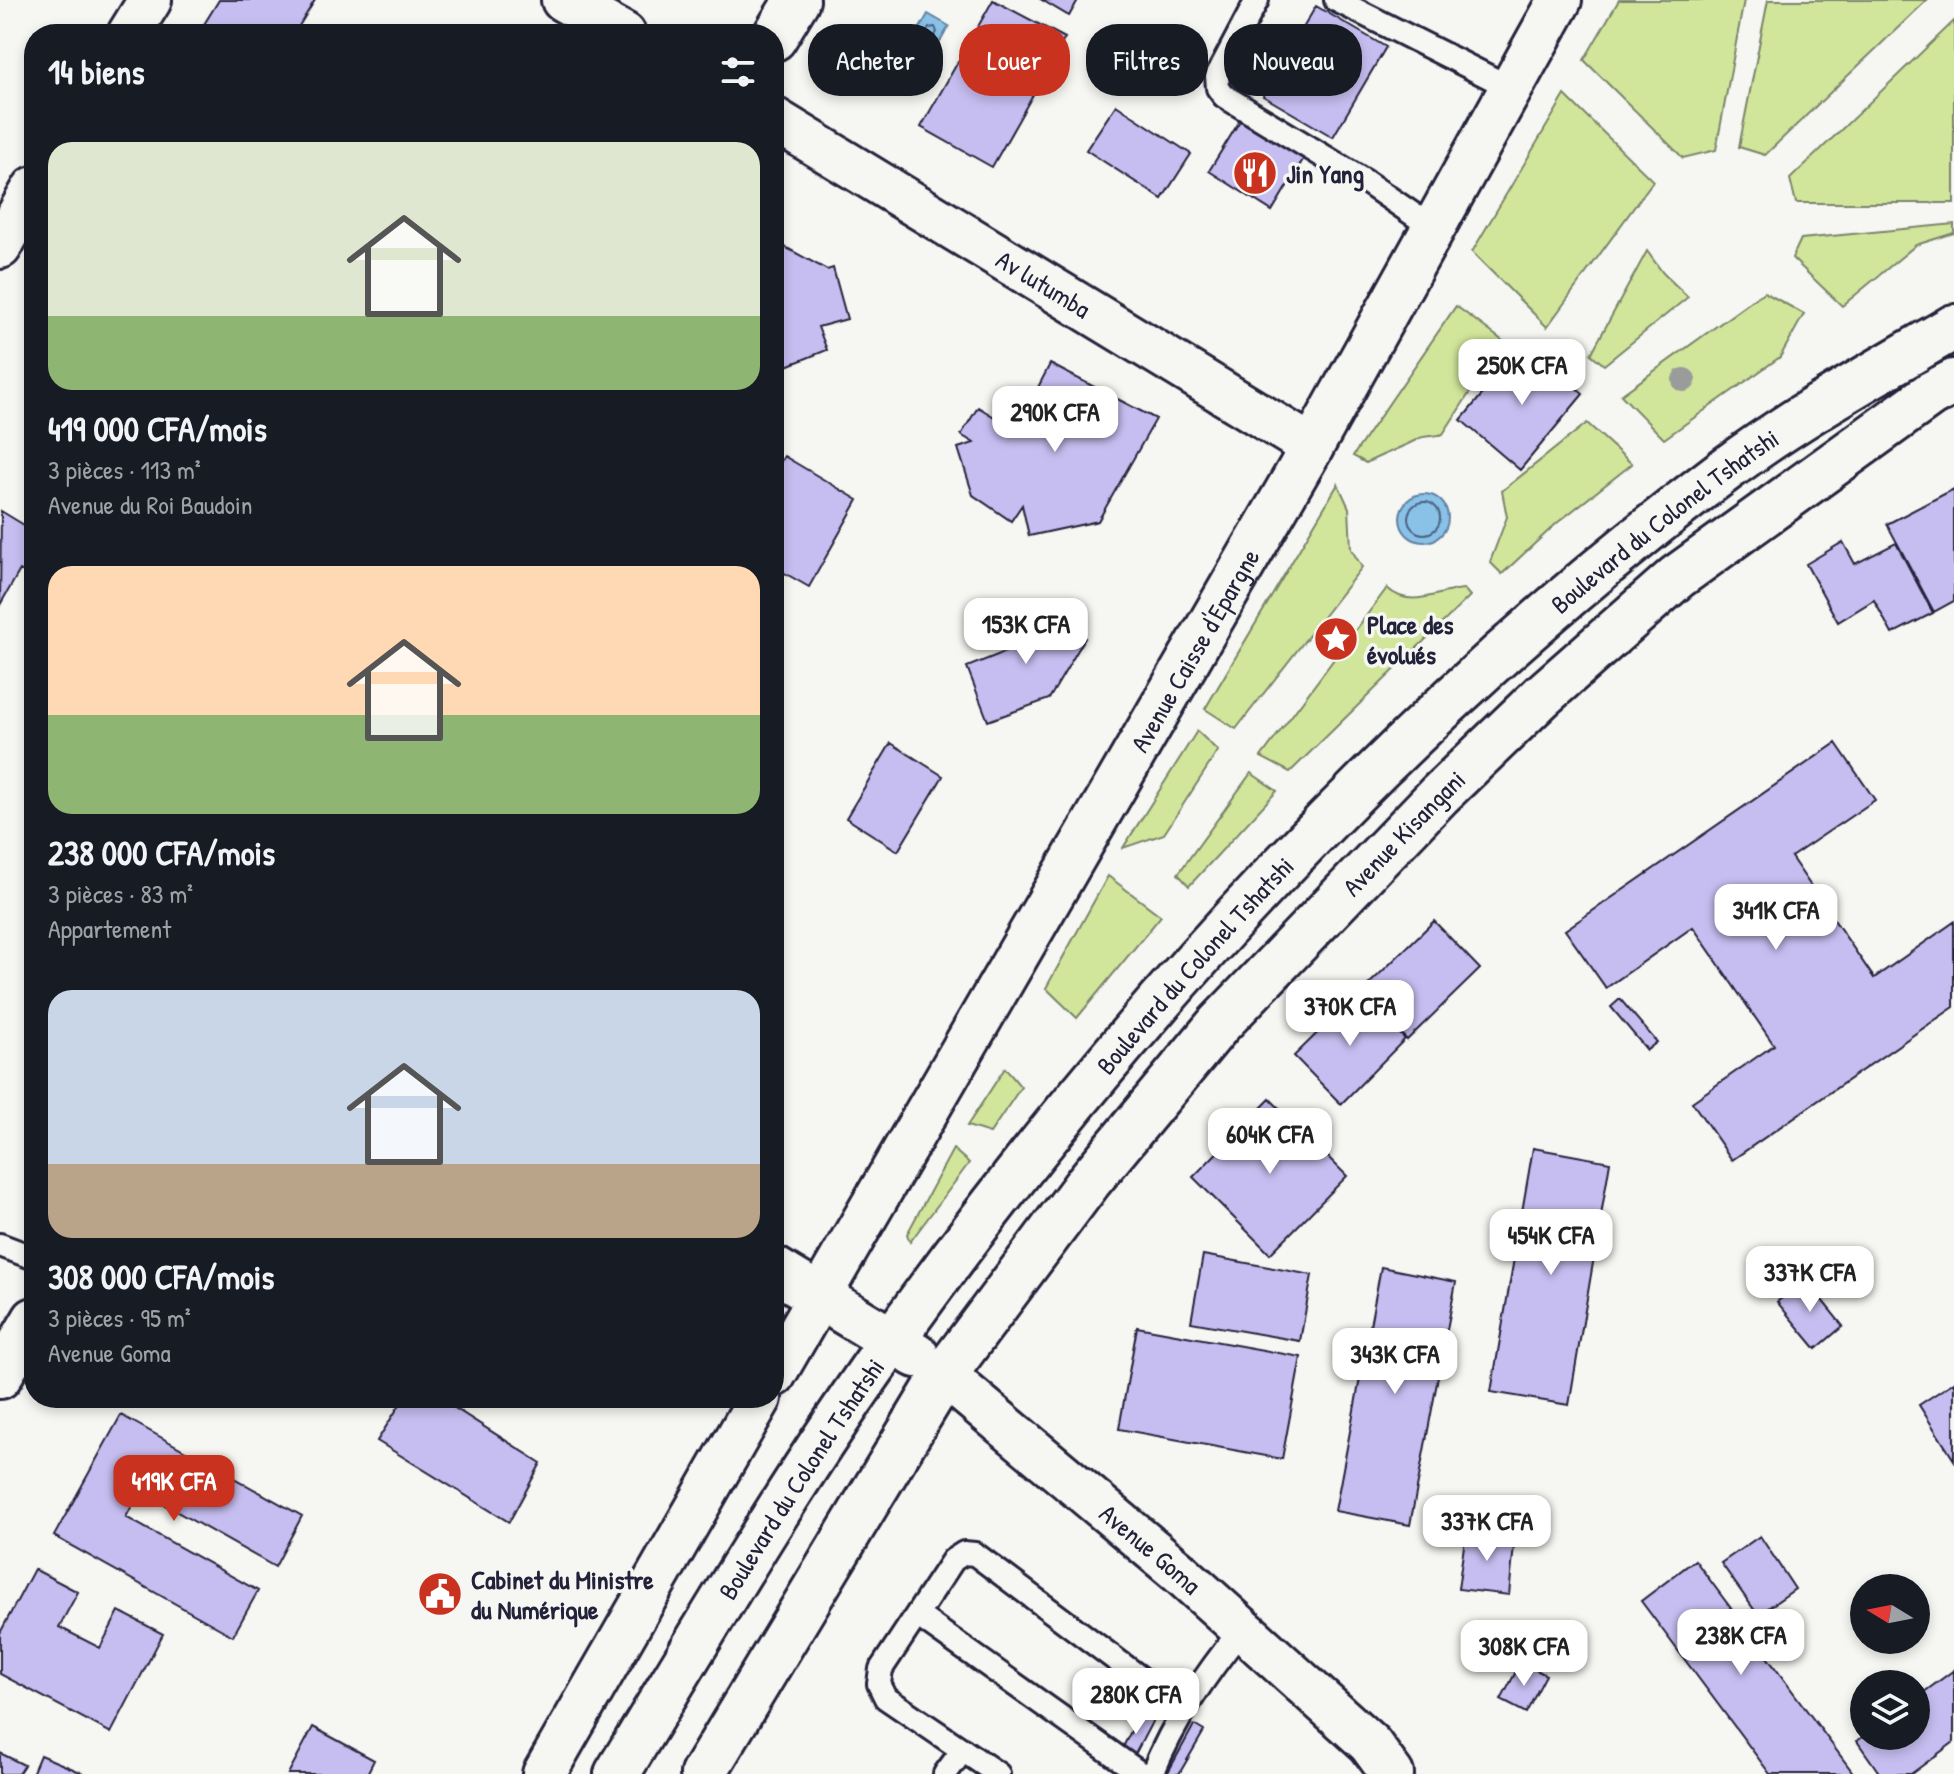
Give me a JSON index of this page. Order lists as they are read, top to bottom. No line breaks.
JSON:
{"streets":{"street":["Av lutumba","Boulevard du Colonel Tshatshi","Avenue Caisse d'Epargne","Avenue Kisangani","Avenue Goma"]},"crossings":[["Av lutumba","Avenue Caisse d'Epargne"],["Boulevard du Colonel Tshatshi","Avenue Goma"],["Avenue Caisse d'Epargne","Avenue Goma"],["Avenue Kisangani","Avenue Goma"]],"places":{"restaurant":["Jin Yang"],"place":["Place des évolués"],"public building":["Cabinet du Ministre du Numérique"]},"north":"left","page":{"chip":["Acheter","Louer","Filtres","Nouveau"],"heading":"14 biens","list":[{"name":"419 000 CFA/mois","note":"3 pièces · 113 m² · Avenue du Roi Baudoin"},{"name":"238 000 CFA/mois","note":"3 pièces · 83 m² · Appartement"},{"name":"308 000 CFA/mois","note":"3 pièces · 95 m² · Avenue Goma"}],"price":["250K CFA","290K CFA","153K CFA","341K CFA","370K CFA","604K CFA","454K CFA","337K CFA","343K CFA","419K CFA","337K CFA","238K CFA","308K CFA","280K CFA"]}}
